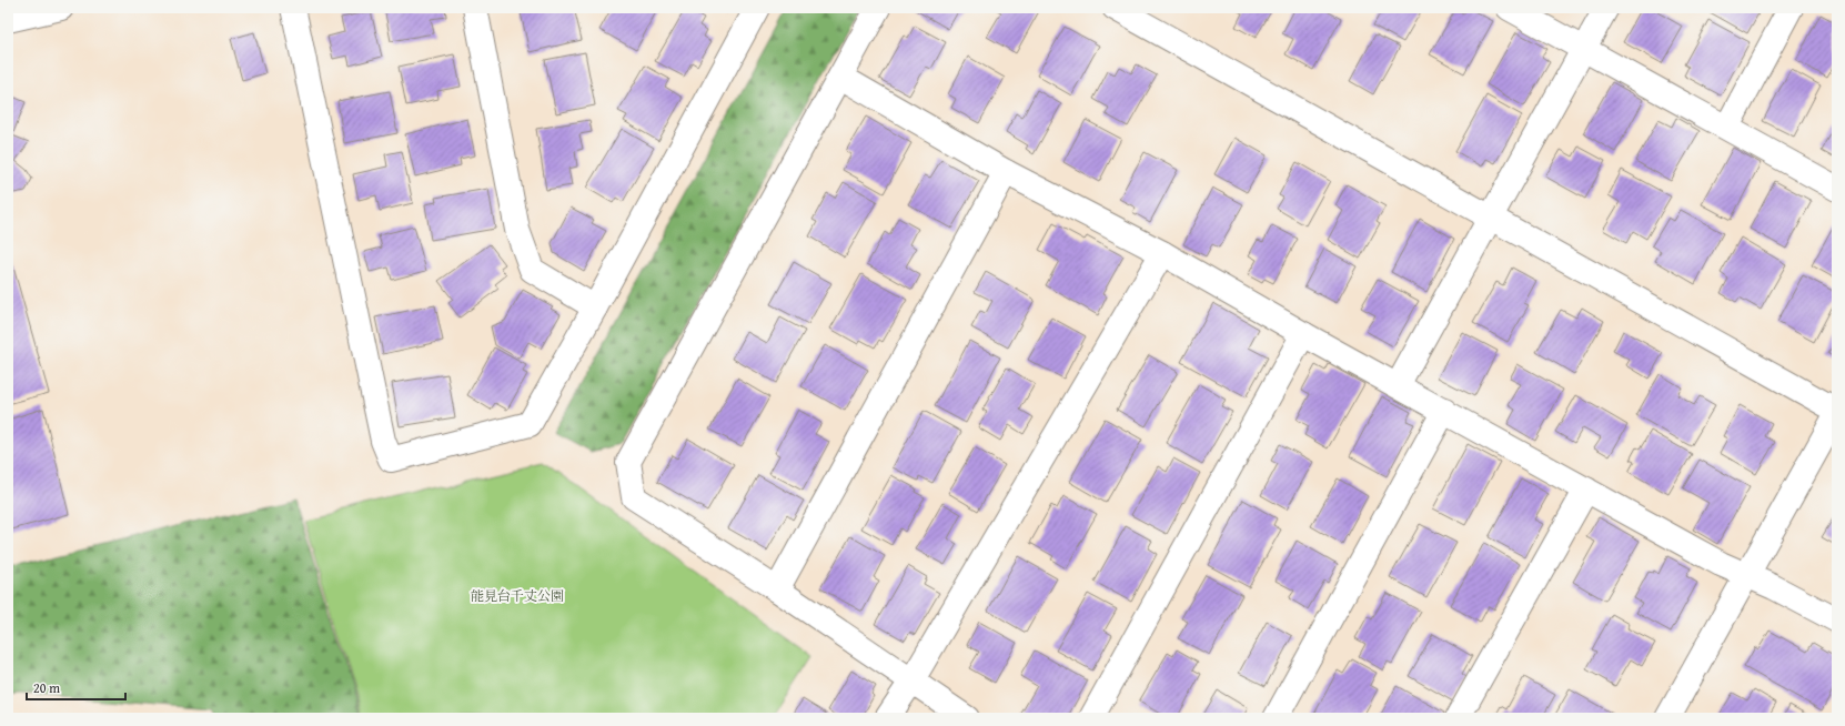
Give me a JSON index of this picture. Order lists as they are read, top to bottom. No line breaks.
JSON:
{"parks":["能見台千丈公園"],"scale_bar":"20 m"}
